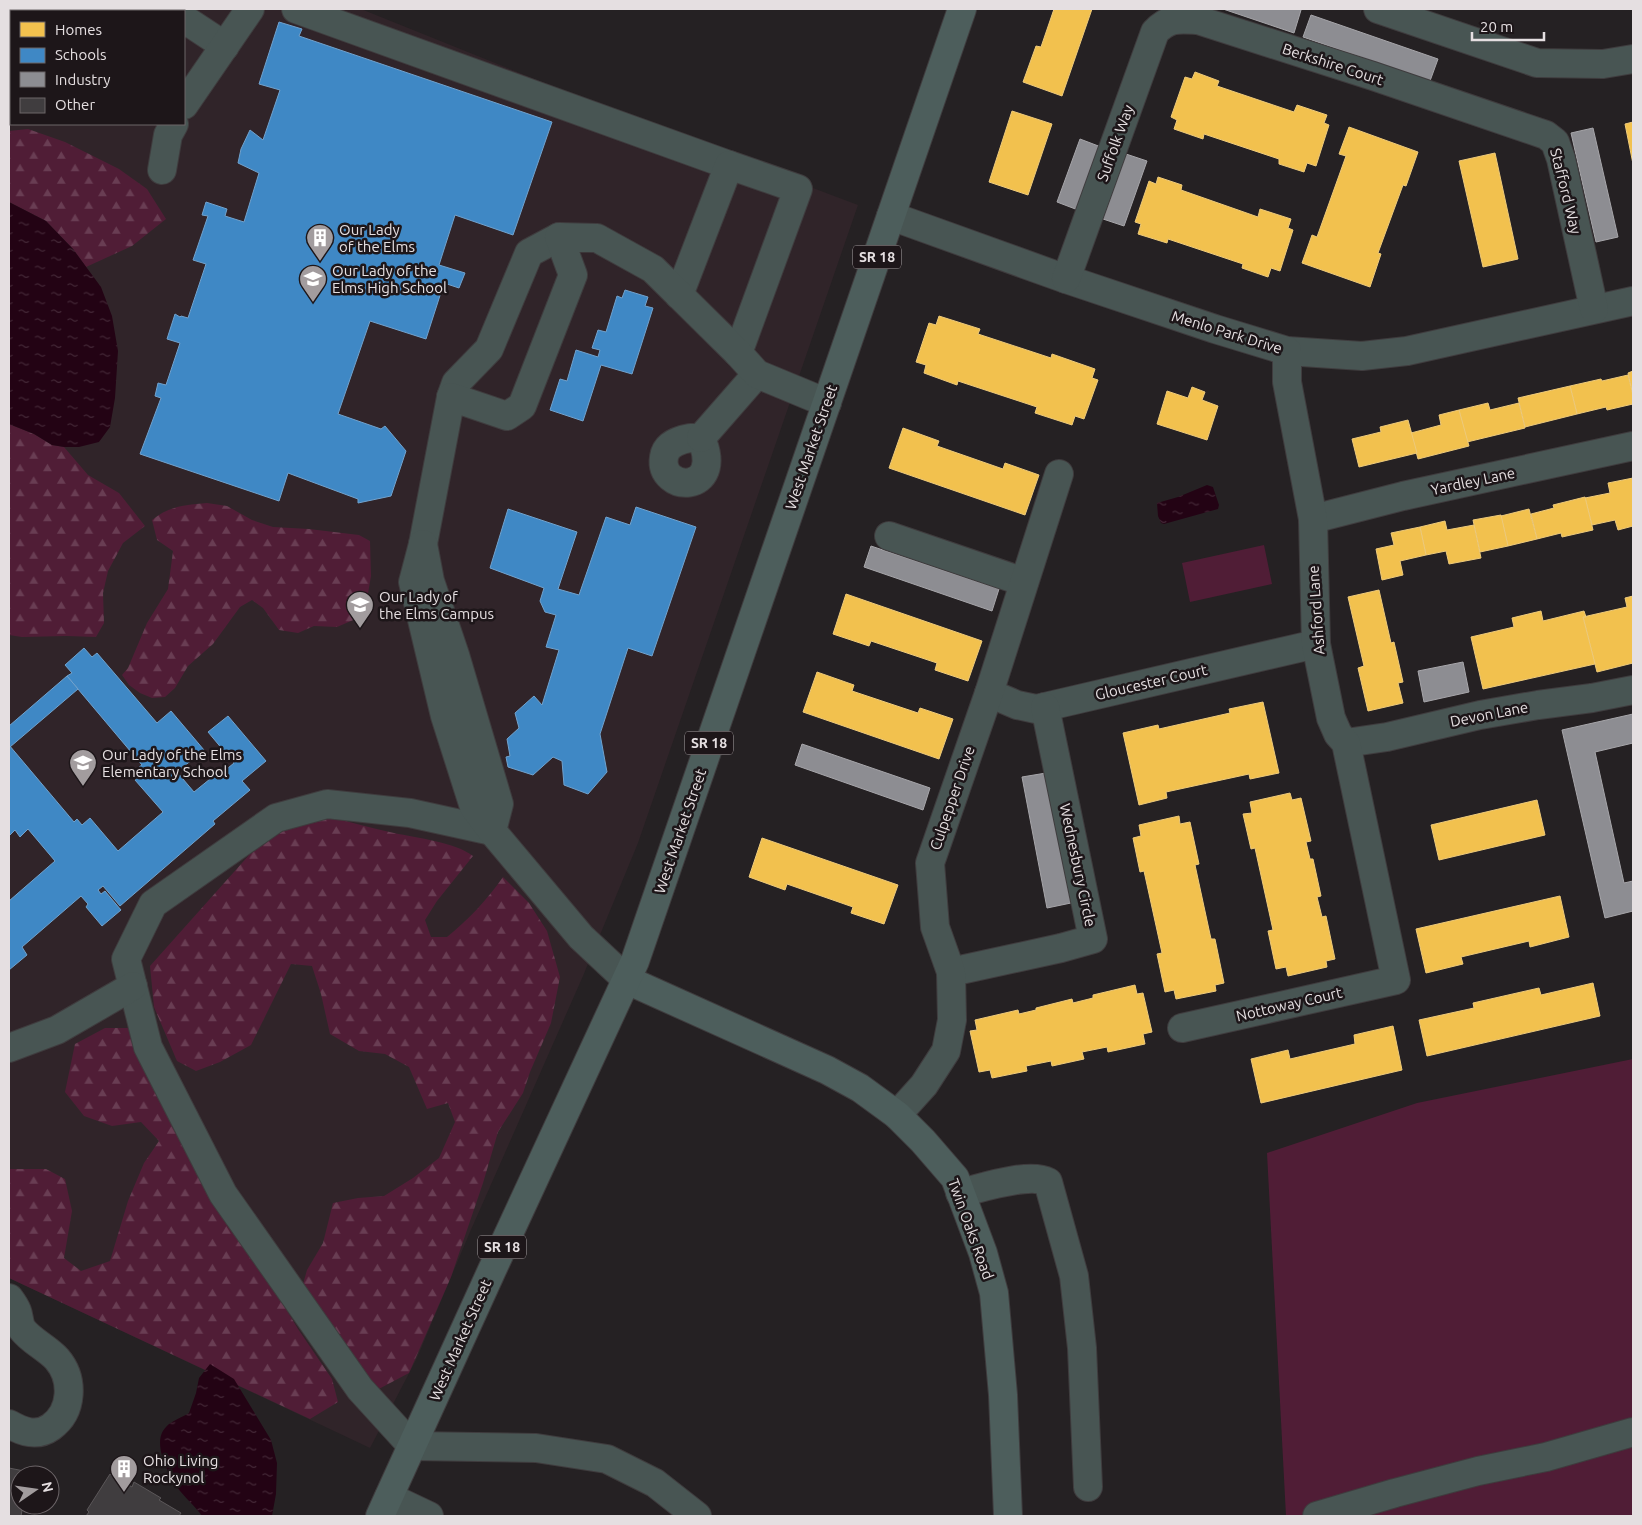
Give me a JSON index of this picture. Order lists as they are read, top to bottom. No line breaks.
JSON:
{"streets":{"main road":["SR 18","West Market Street","Twin Oaks Road"],"street":["Berkshire Court","Suffolk Way","Stafford Way","Menlo Park Drive","Yardley Lane","Ashford Lane","Gloucester Court","Devon Lane","Culpepper Drive","Wednesbury Circle","Nottoway Court"]},"crossings":[["Berkshire Court","Suffolk Way"],["Berkshire Court","Stafford Way"],["Suffolk Way","Menlo Park Drive"],["Stafford Way","Menlo Park Drive"],["Menlo Park Drive","West Market Street"],["Menlo Park Drive","Ashford Lane"],["West Market Street","Twin Oaks Road"],["Yardley Lane","Ashford Lane"],["Ashford Lane","Gloucester Court"],["Ashford Lane","Devon Lane"],["Ashford Lane","Nottoway Court"],["Gloucester Court","Culpepper Drive"],["Gloucester Court","Wednesbury Circle"],["Culpepper Drive","Wednesbury Circle"],["Culpepper Drive","Twin Oaks Road"]],"places":{"building":["Our Lady of the Elms","Ohio Living Rockynol"],"school or university":["Our Lady of the Elms High School","Our Lady of the Elms Campus","Our Lady of the Elms Elementary School"]},"legend":["Homes","Schools","Industry","Other"],"scale_bar":"20 m","north":"right"}
